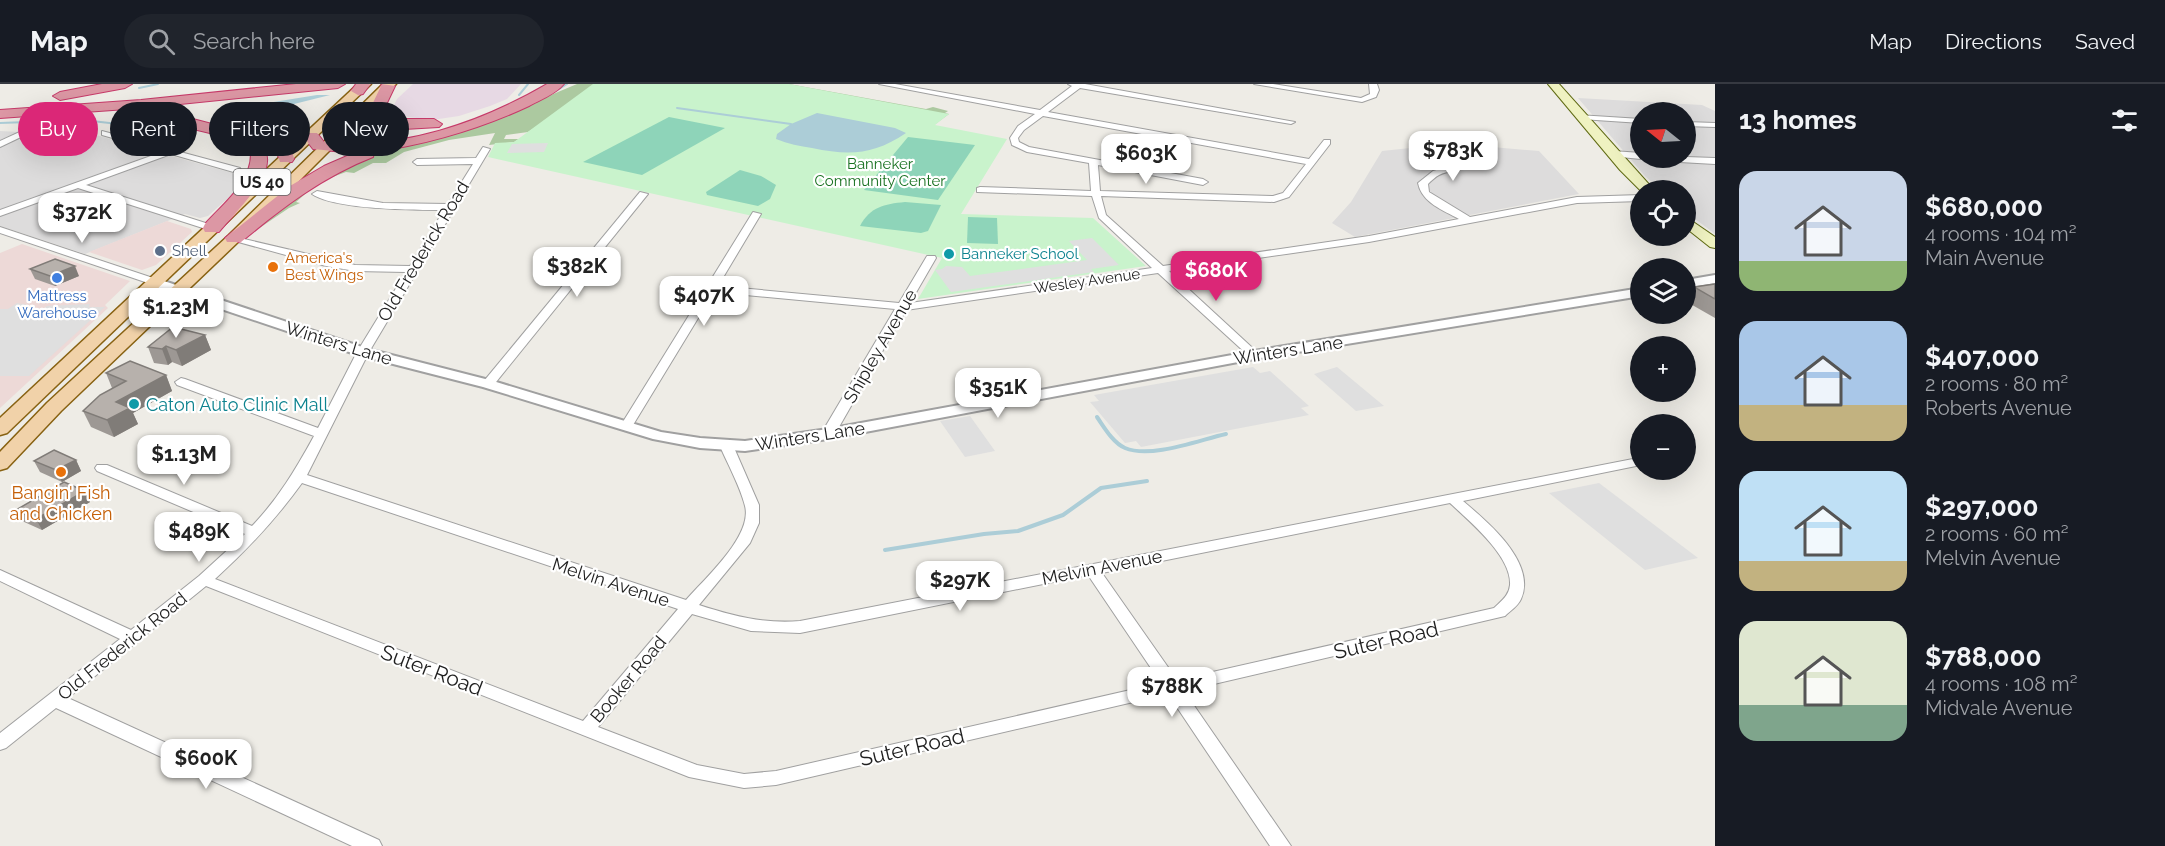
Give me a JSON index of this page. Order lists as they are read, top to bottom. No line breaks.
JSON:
{"streets":{"main road":["US 40"],"street":["Old Frederick Road","Wesley Avenue","Winters Lane","Shipley Avenue","Melvin Avenue","Suter Road","Booker Road"]},"crossings":[["US 40","Winters Lane"],["Old Frederick Road","Winters Lane"],["Old Frederick Road","Melvin Avenue"],["Old Frederick Road","Suter Road"],["Wesley Avenue","Shipley Avenue"],["Winters Lane","Shipley Avenue"],["Winters Lane","Booker Road"],["Melvin Avenue","Suter Road"],["Melvin Avenue","Booker Road"],["Suter Road","Booker Road"]],"parks":["Banneker Community Center"],"places":["Shell","Banneker School","America's Best Wings","Mattress Warehouse","Caton Auto Clinic Mall","Bangin' Fish and Chicken"],"north":"left","page":{"header":"Map","search":"Search here","nav":["Map","Directions","Saved"],"heading":"13 homes","map_buttons":["+","−"],"chip":["Buy","Rent","Filters","New"],"price":["$783K","$603K","$372K","$382K","$680K","$407K","$1.23M","$351K","$1.13M","$489K","$297K","$788K","$600K"],"list":[{"name":"$680,000","note":"4 rooms · 104 m² · Main Avenue"},{"name":"$407,000","note":"2 rooms · 80 m² · Roberts Avenue"},{"name":"$297,000","note":"2 rooms · 60 m² · Melvin Avenue"},{"name":"$788,000","note":"4 rooms · 108 m² · Midvale Avenue"}]}}
